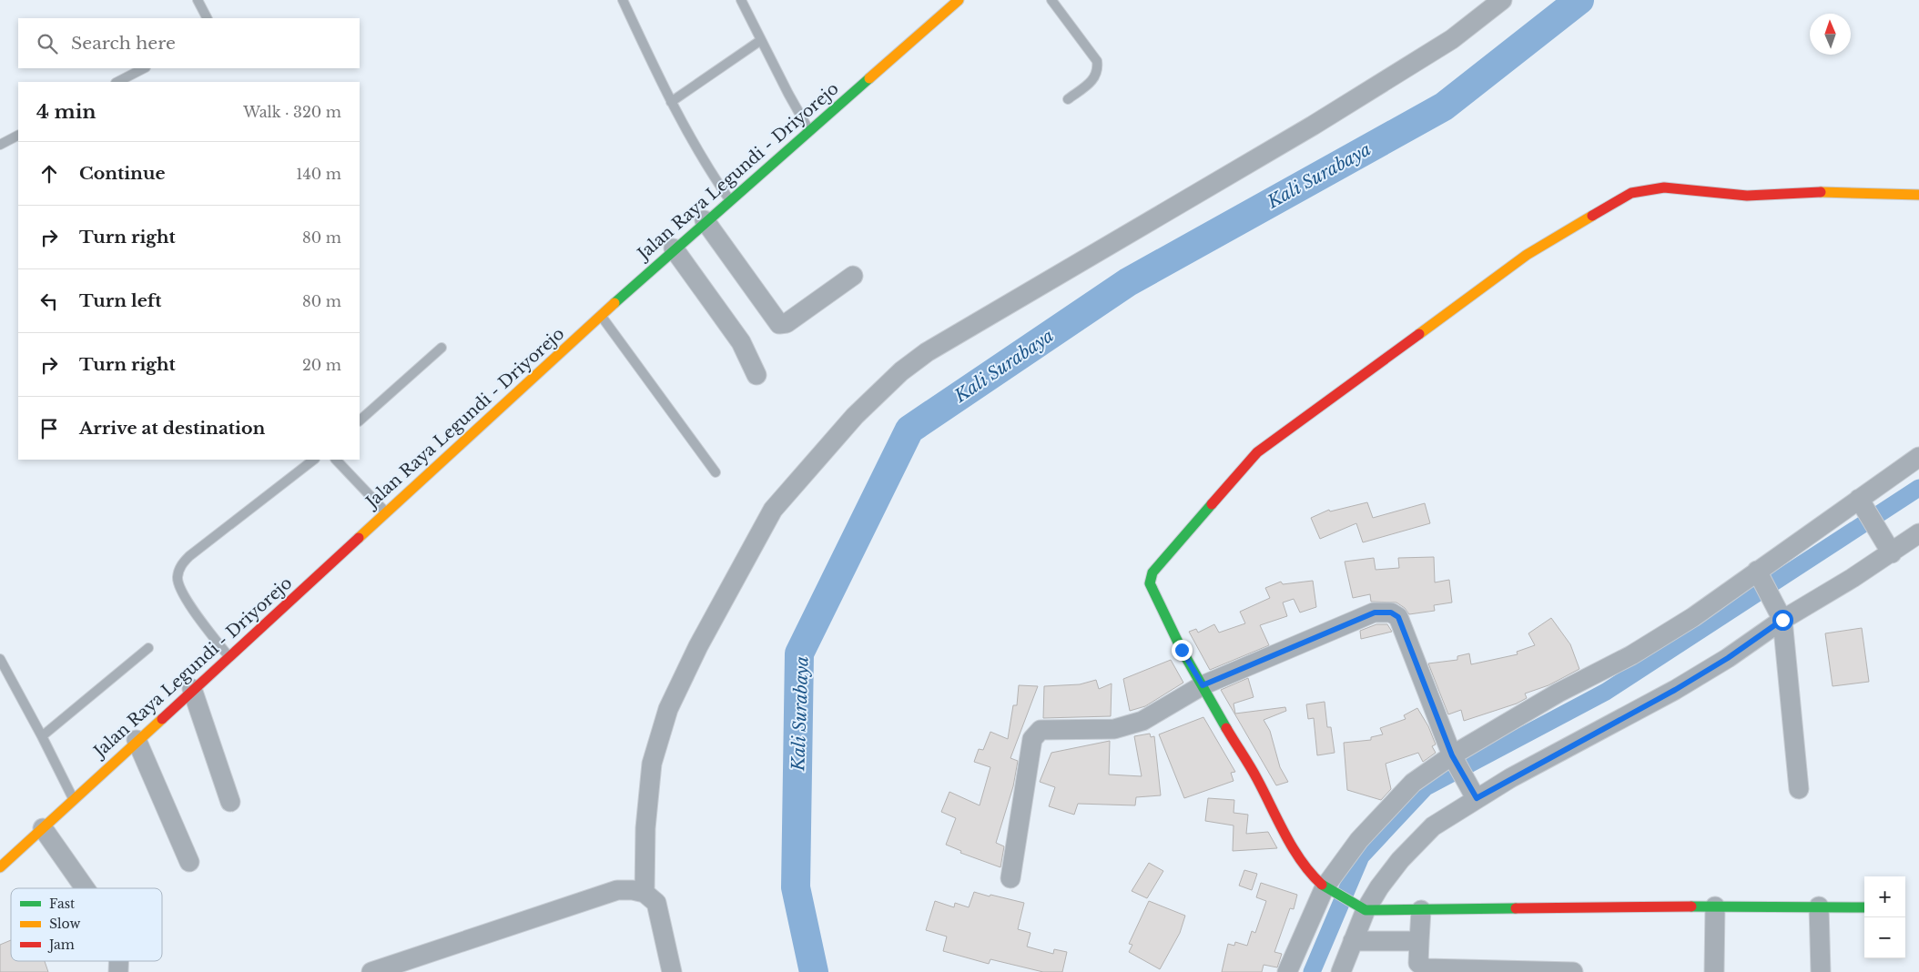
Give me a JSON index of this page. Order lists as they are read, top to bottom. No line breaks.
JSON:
{"streets":{"street":["Jalan Raya Legundi - Driyorejo"]},"water":["Kali Surabaya"],"legend":["Fast","Slow","Jam"],"north":"top","page":{"search":"Search here","heading":["4 min","Walk · 320 m"],"list":[["Continue","140 m"],["Turn right","80 m"],["Turn left","80 m"],["Turn right","20 m"],"Arrive at destination"],"map_buttons":["+","−"]}}
